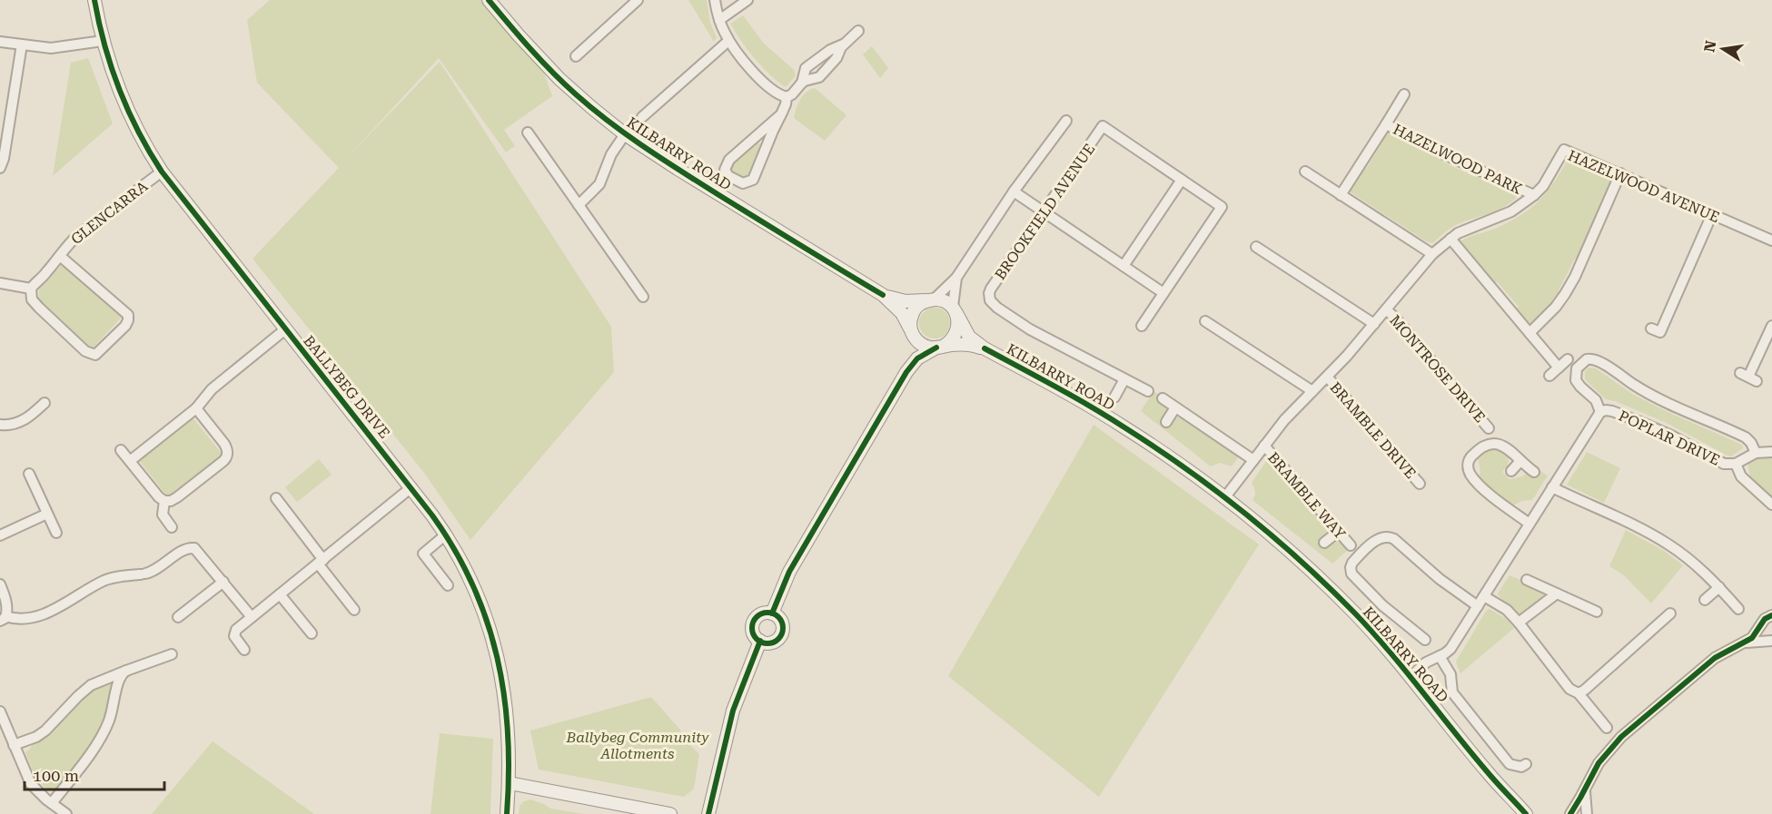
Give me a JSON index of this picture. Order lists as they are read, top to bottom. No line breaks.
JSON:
{"streets":{"street":["KILBARRY ROAD","HAZELWOOD PARK","HAZELWOOD AVENUE","BROOKFIELD AVENUE","GLENCARRA","MONTROSE DRIVE","BALLYBEG DRIVE","BRAMBLE DRIVE","POPLAR DRIVE","BRAMBLE WAY"]},"crossings":[["KILBARRY ROAD","HAZELWOOD PARK"],["HAZELWOOD PARK","HAZELWOOD AVENUE"],["HAZELWOOD PARK","MONTROSE DRIVE"],["HAZELWOOD PARK","BRAMBLE DRIVE"],["HAZELWOOD PARK","BRAMBLE WAY"],["GLENCARRA","BALLYBEG DRIVE"]],"parks":["Ballybeg Community Allotments"],"scale_bar":"100 m","north":"left"}
